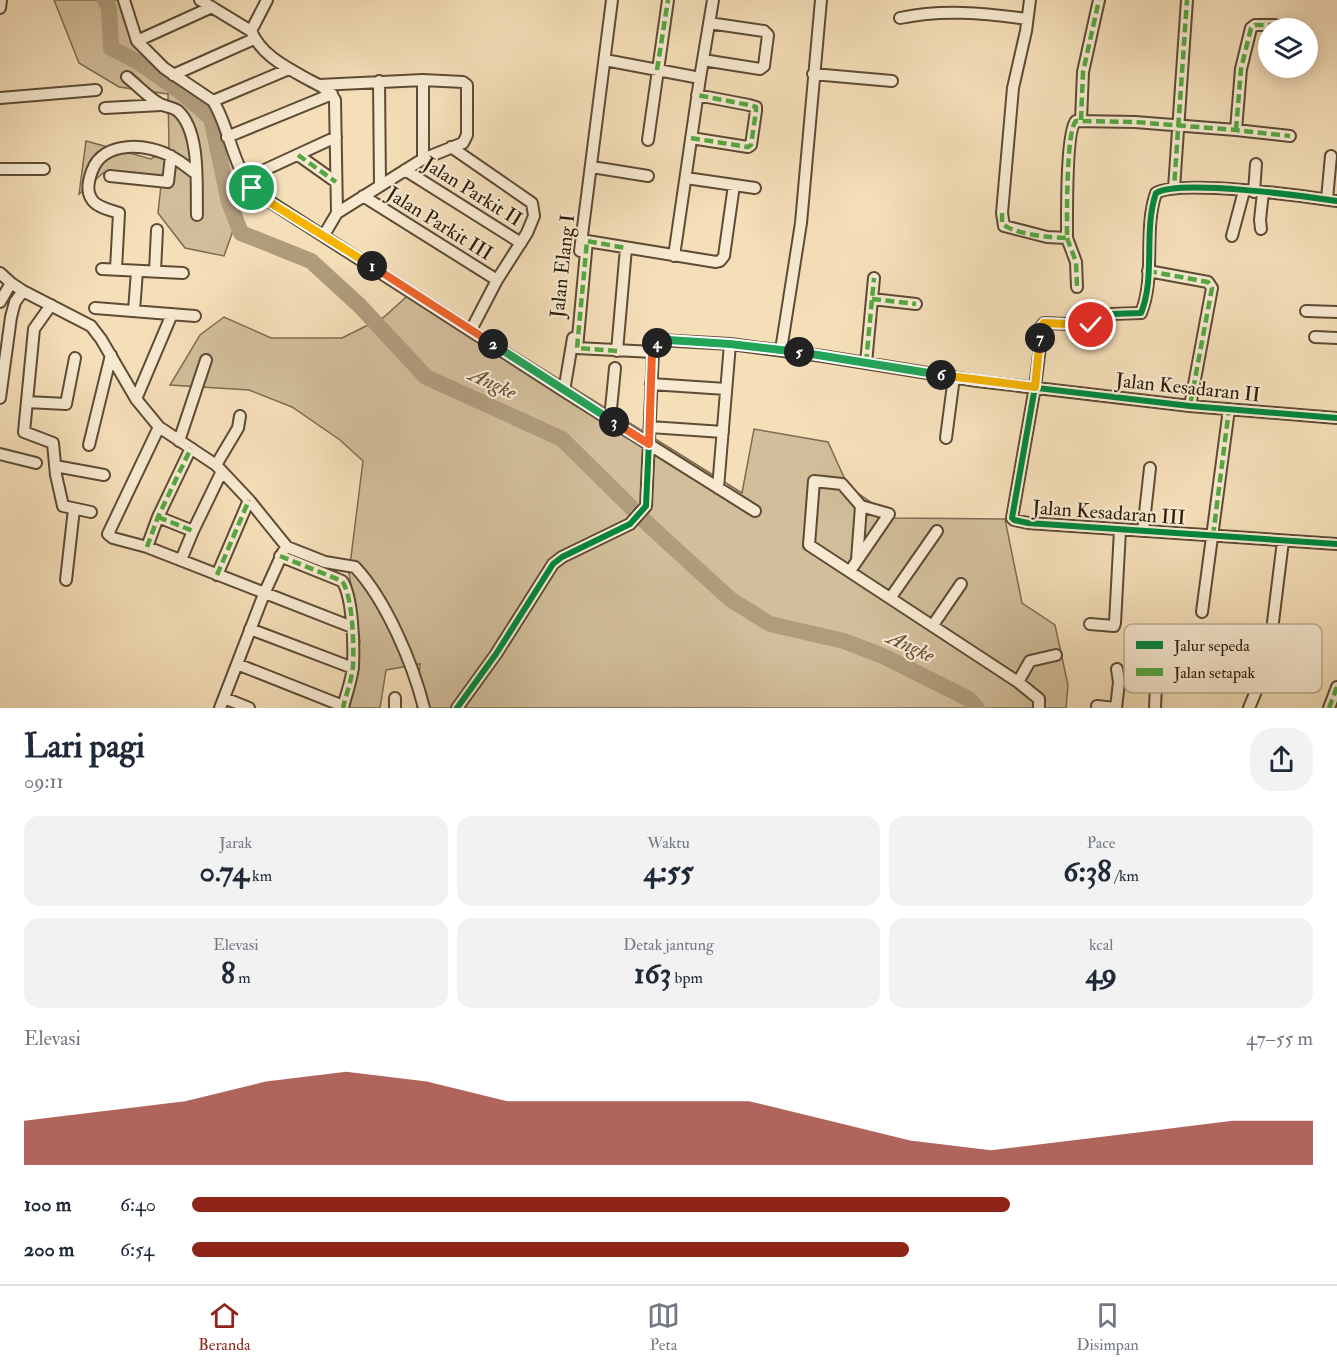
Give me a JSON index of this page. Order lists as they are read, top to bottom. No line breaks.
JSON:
{"streets":{"street":["Jalan Parkit II","Jalan Parkit III","Jalan Elang I","Jalan Kesadaran II","Jalan Kesadaran III"]},"crossings":[["Jalan Kesadaran II","Jalan Kesadaran III"]],"water":["Angke"],"legend":["Jalur sepeda","Jalan setapak"],"page":{"pins":["1","7","4","2","5","6","3"],"heading":["Lari pagi","09:11"],"stats":[["Jarak","0.74 km"],["Waktu","4:55"],["Pace","6:38 /km"],["Elevasi","8 m"],["Detak jantung","163 bpm"],["kcal","49"]],"chart":["Elevasi","47–55 m"],"list":[{"name":"100 m","note":"6:40"},{"name":"200 m","note":"6:54"}],"tabs":["Beranda","Peta","Disimpan"]}}
